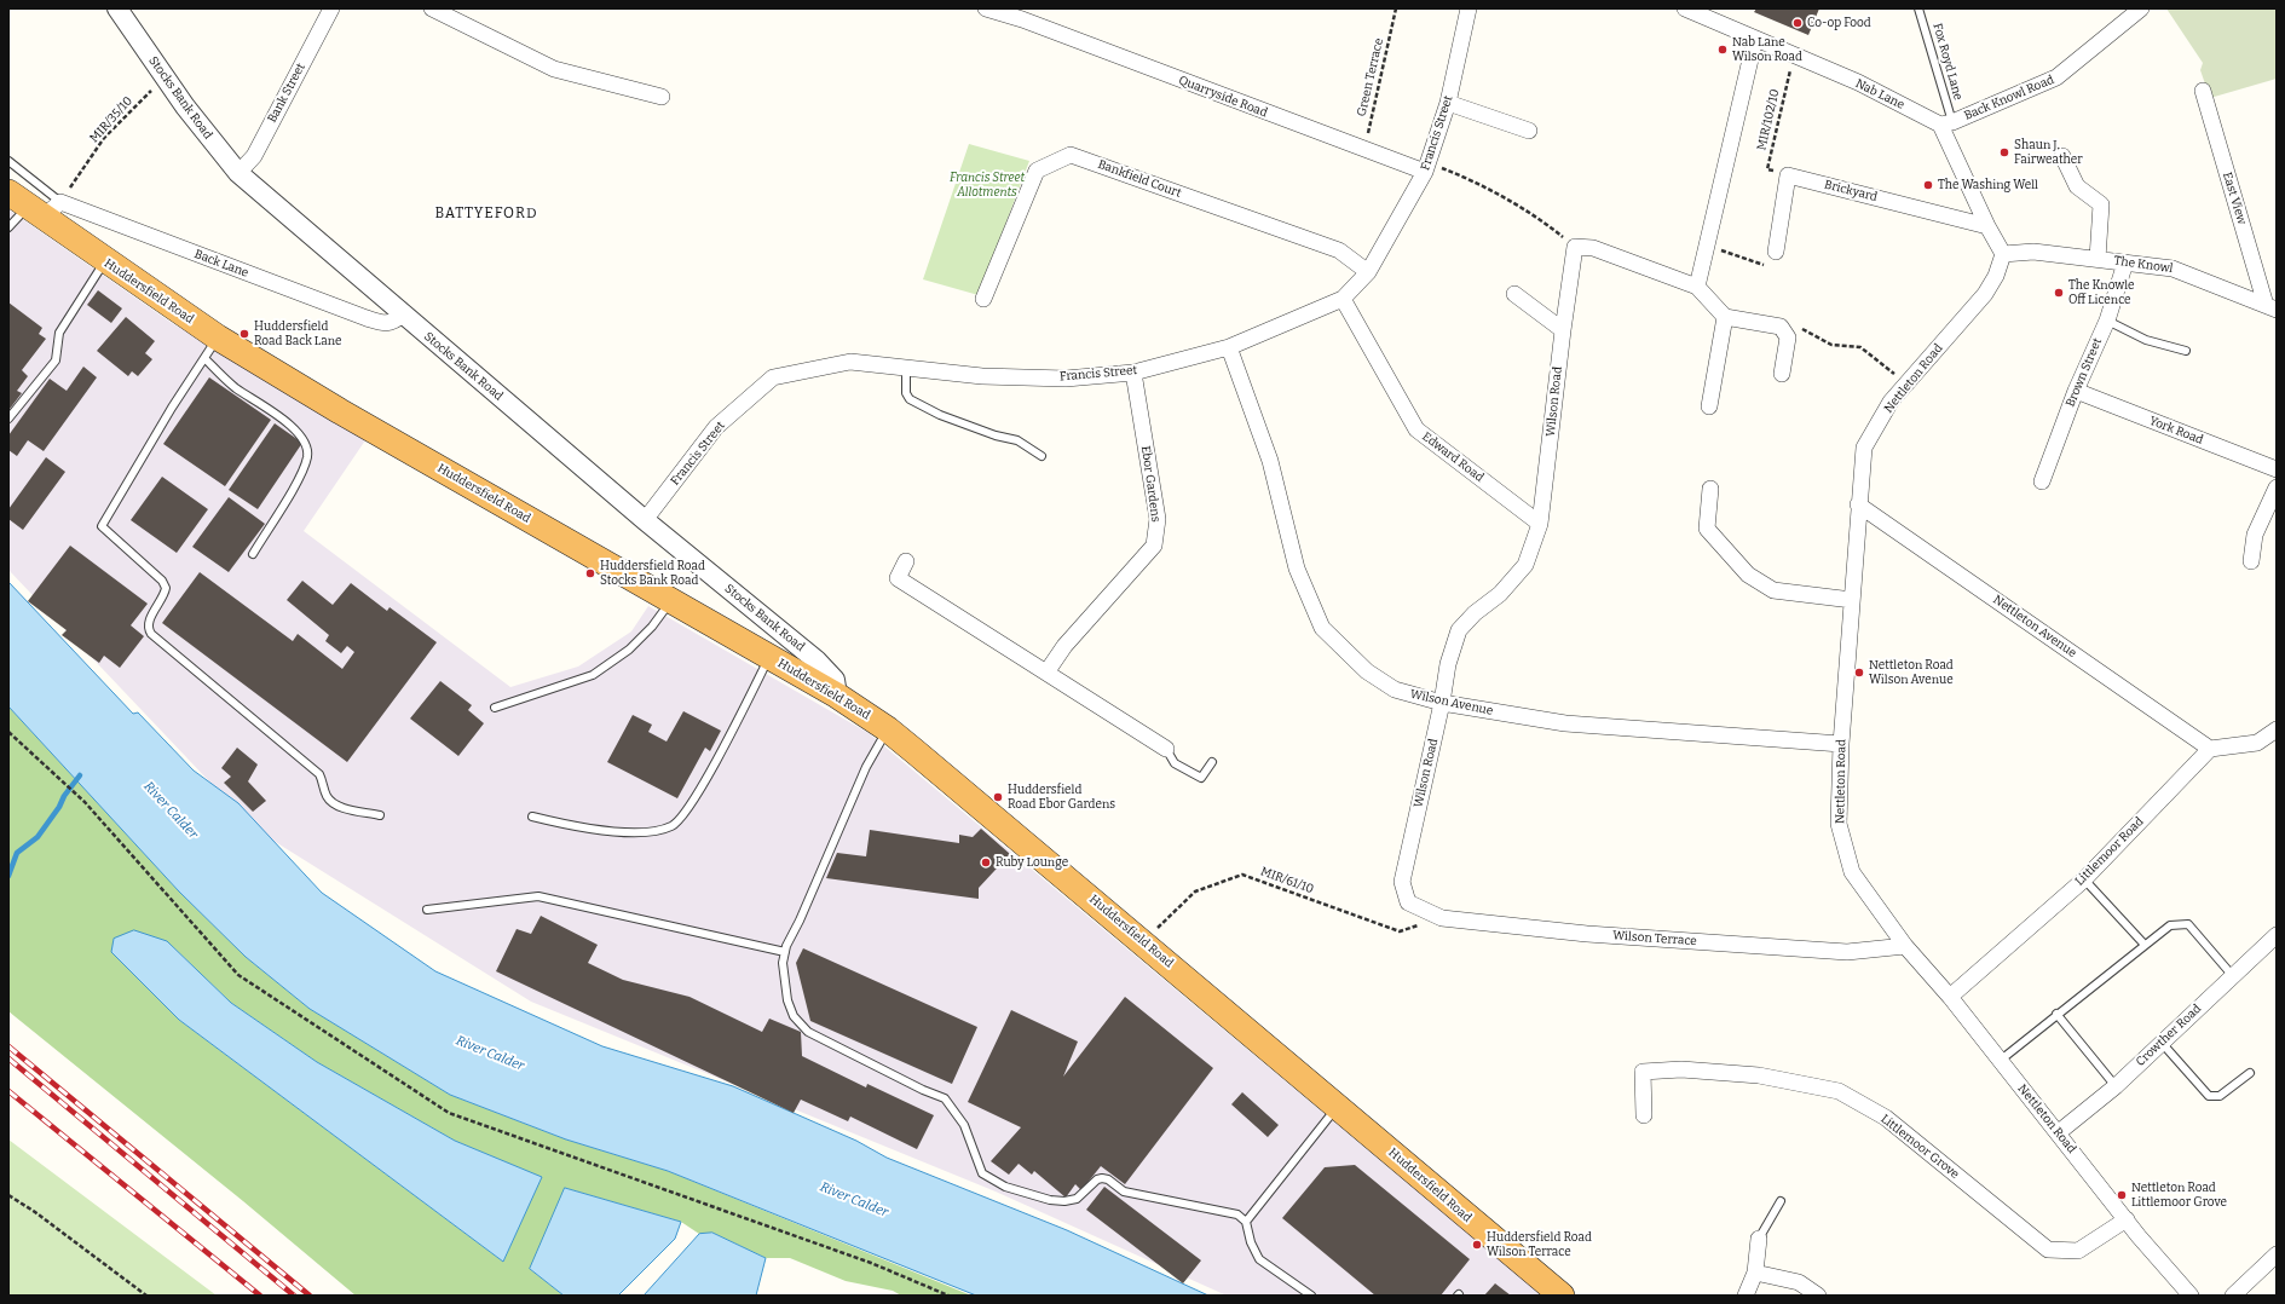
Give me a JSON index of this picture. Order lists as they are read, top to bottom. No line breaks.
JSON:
{"streets":{"highway":["Huddersfield Road"],"street":["Bank Street","Nab Lane","Quarryside Road","Stocks Bank Road","Back Knowl Road","Francis Street","Bankfield Court","Brickyard","East View","Back Lane","The Knowl","Brown Street","Nettleton Road","Wilson Road","York Road","Edward Road","Ebor Gardens","Nettleton Avenue","Wilson Avenue","Littlemoor Road","Wilson Terrace","Crowther Road","Littlemoor Grove"],"lane":["Fox Royd Lane"],"path":["Green Terrace","MIR/35/10","MIR/102/10","MIR/61/10"]},"crossings":[["Fox Royd Lane","Nab Lane"],["Fox Royd Lane","Back Knowl Road"],["Green Terrace","Quarryside Road"],["Bank Street","Stocks Bank Road"],["Nab Lane","Back Knowl Road"],["Nab Lane","MIR/102/10"],["Quarryside Road","Francis Street"],["Stocks Bank Road","MIR/35/10"],["Stocks Bank Road","Francis Street"],["Stocks Bank Road","Back Lane"],["Stocks Bank Road","Huddersfield Road"],["MIR/35/10","Back Lane"],["MIR/35/10","Huddersfield Road"],["MIR/102/10","Brickyard"],["Francis Street","Bankfield Court"],["Francis Street","Edward Road"],["Francis Street","Ebor Gardens"],["Francis Street","Wilson Avenue"],["East View","The Knowl"],["Back Lane","Huddersfield Road"],["The Knowl","Brown Street"],["The Knowl","Nettleton Road"],["Huddersfield Road","MIR/61/10"],["Brown Street","York Road"],["Nettleton Road","Nettleton Avenue"],["Nettleton Road","Wilson Avenue"],["Nettleton Road","Littlemoor Road"],["Nettleton Road","Wilson Terrace"],["Nettleton Road","Crowther Road"],["Nettleton Road","Littlemoor Grove"],["Wilson Road","Edward Road"],["Wilson Road","Wilson Avenue"],["Wilson Road","Wilson Terrace"],["Nettleton Avenue","Littlemoor Road"],["MIR/61/10","Wilson Terrace"]],"districts":["BATTYEFORD"],"water":["River Calder"],"parks":["Francis Street Allotments"],"places":["Co-op Food","Nab Lane Wilson Road","Shaun J. Fairweather","The Washing Well","The Knowle Off Licence","Huddersfield Road Back Lane","Huddersfield Road Stocks Bank Road","Nettleton Road Wilson Avenue","Huddersfield Road Ebor Gardens","Ruby Lounge","Nettleton Road Littlemoor Grove","Huddersfield Road Wilson Terrace"]}
